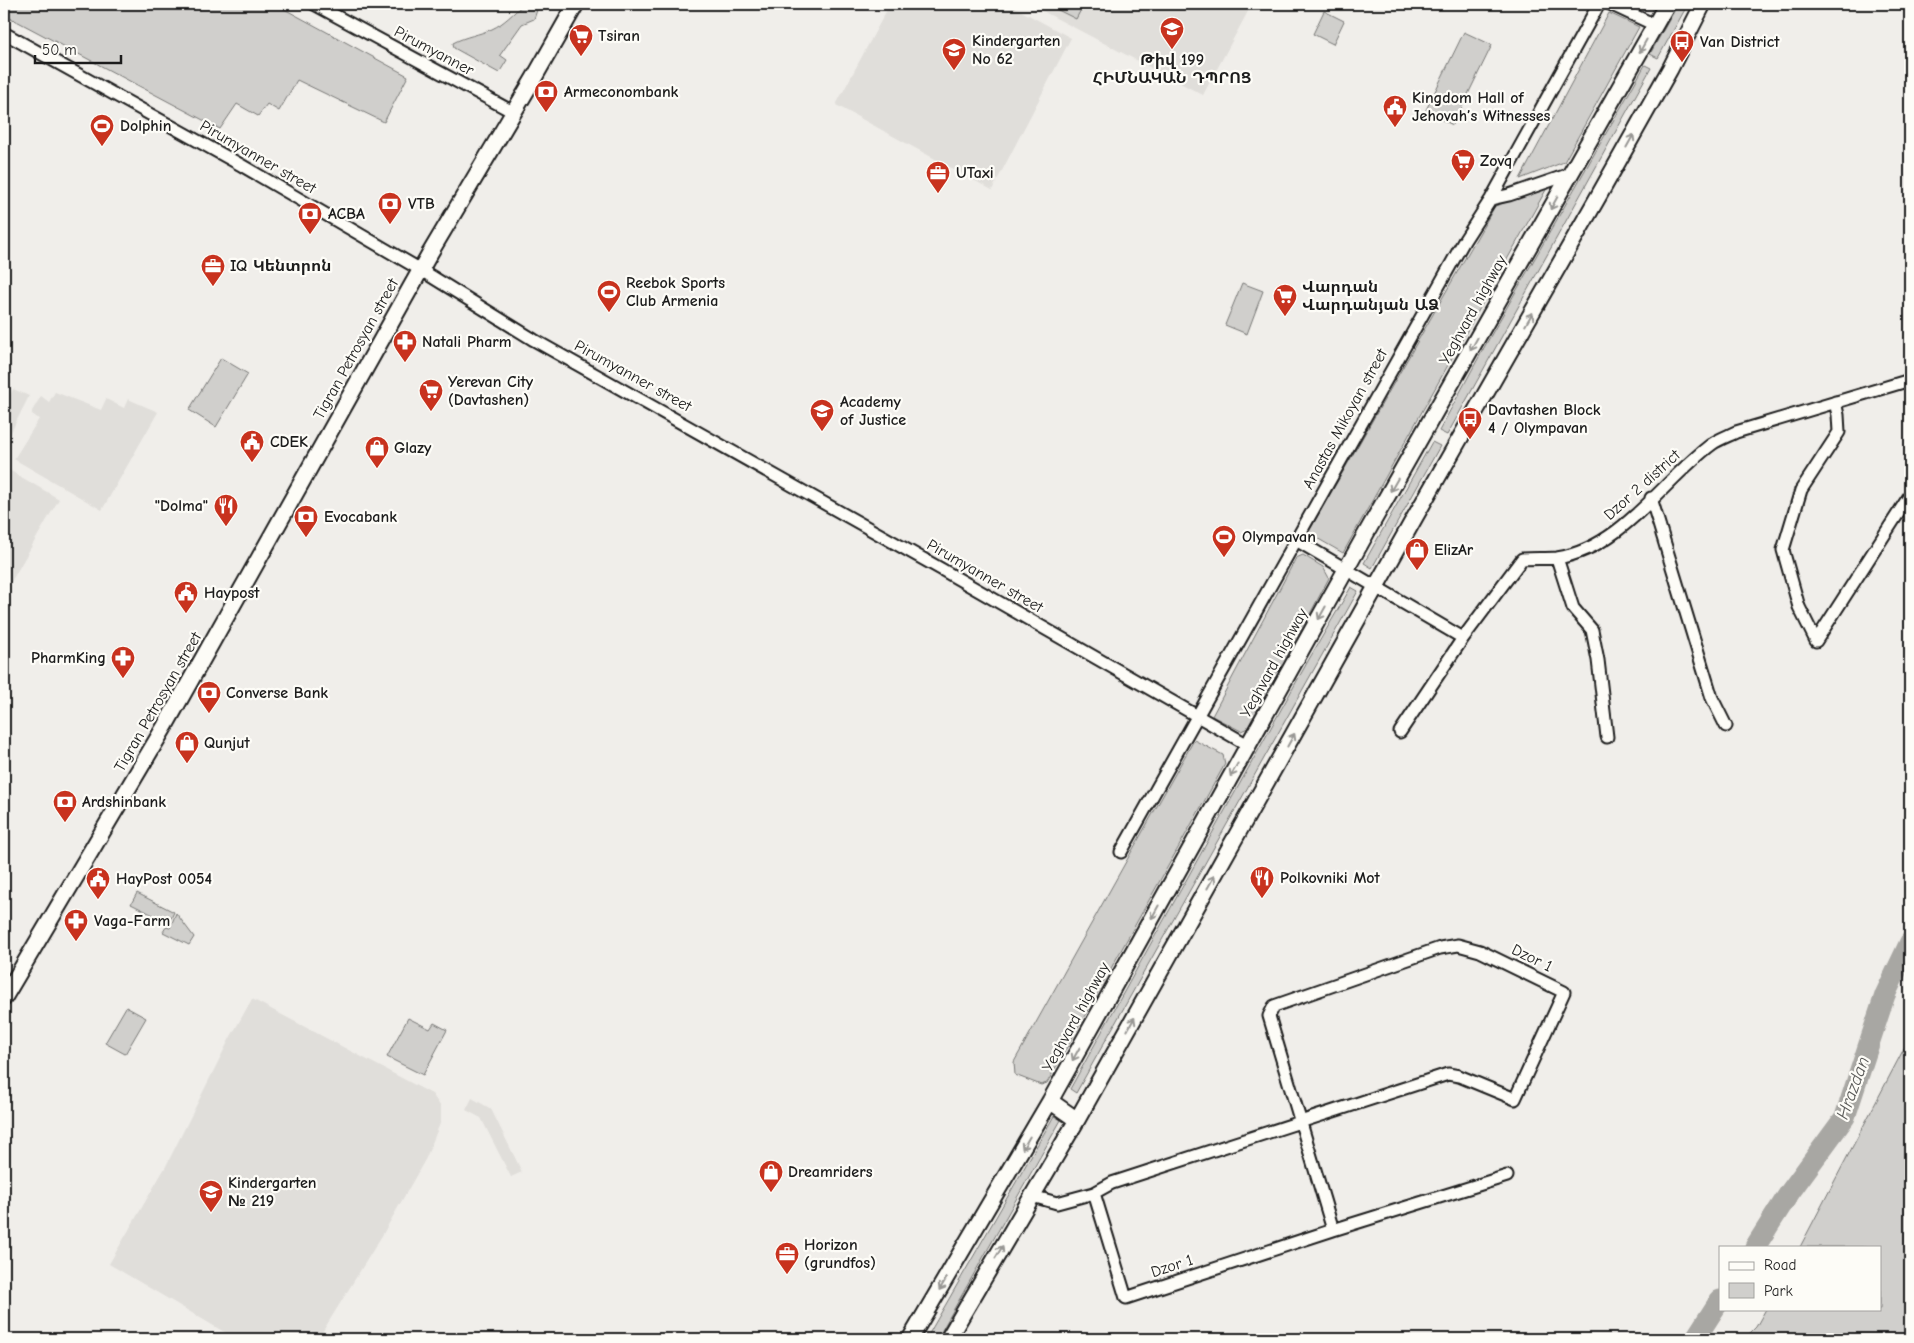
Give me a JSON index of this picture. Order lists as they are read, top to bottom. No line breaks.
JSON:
{"streets":{"main road":["Yeghvard highway","Tigran Petrosyan street"],"street":["Pirumyanner","Pirumyanner street","Anastas Mikoyan street","Dzor 2 district","Dzor 1"]},"crossings":[["Pirumyanner","Tigran Petrosyan street"],["Pirumyanner street","Yeghvard highway"],["Pirumyanner street","Tigran Petrosyan street"],["Pirumyanner street","Anastas Mikoyan street"]],"water":["Hrazdan"],"places":{"school or university":["Թիվ 199 ՀԻՄՆԱԿԱՆ ԴՊՐՈՑ","Kindergarten No 62","Academy of Justice","Kindergarten № 219"],"supermarket":["Tsiran","Zovq","Վարդան Վարդանյան ԱՁ","Yerevan City (Davtashen)"],"bus stop":["Van District","Davtashen Block 4 / Olympavan"],"bank":["Armeconombank","VTB","ACBA","Evocabank","Converse Bank","Ardshinbank"],"public building":["Kingdom Hall of Jehovah’s Witnesses","CDEK","Haypost","HayPost 0054"],"sports":["Dolphin","Reebok Sports Club Armenia","Olympavan"],"office":["UTaxi","IQ Կենտրոն","Horizon (grundfos)"],"pharmacy":["Natali Pharm","PharmKing","Vaga-Farm"],"shop":["Glazy","ElizAr","Qunjut","Dreamriders"],"restaurant":["\"Dolma\"","Polkovniki Mot"]},"legend":["Road","Park"],"scale_bar":"50 m"}
